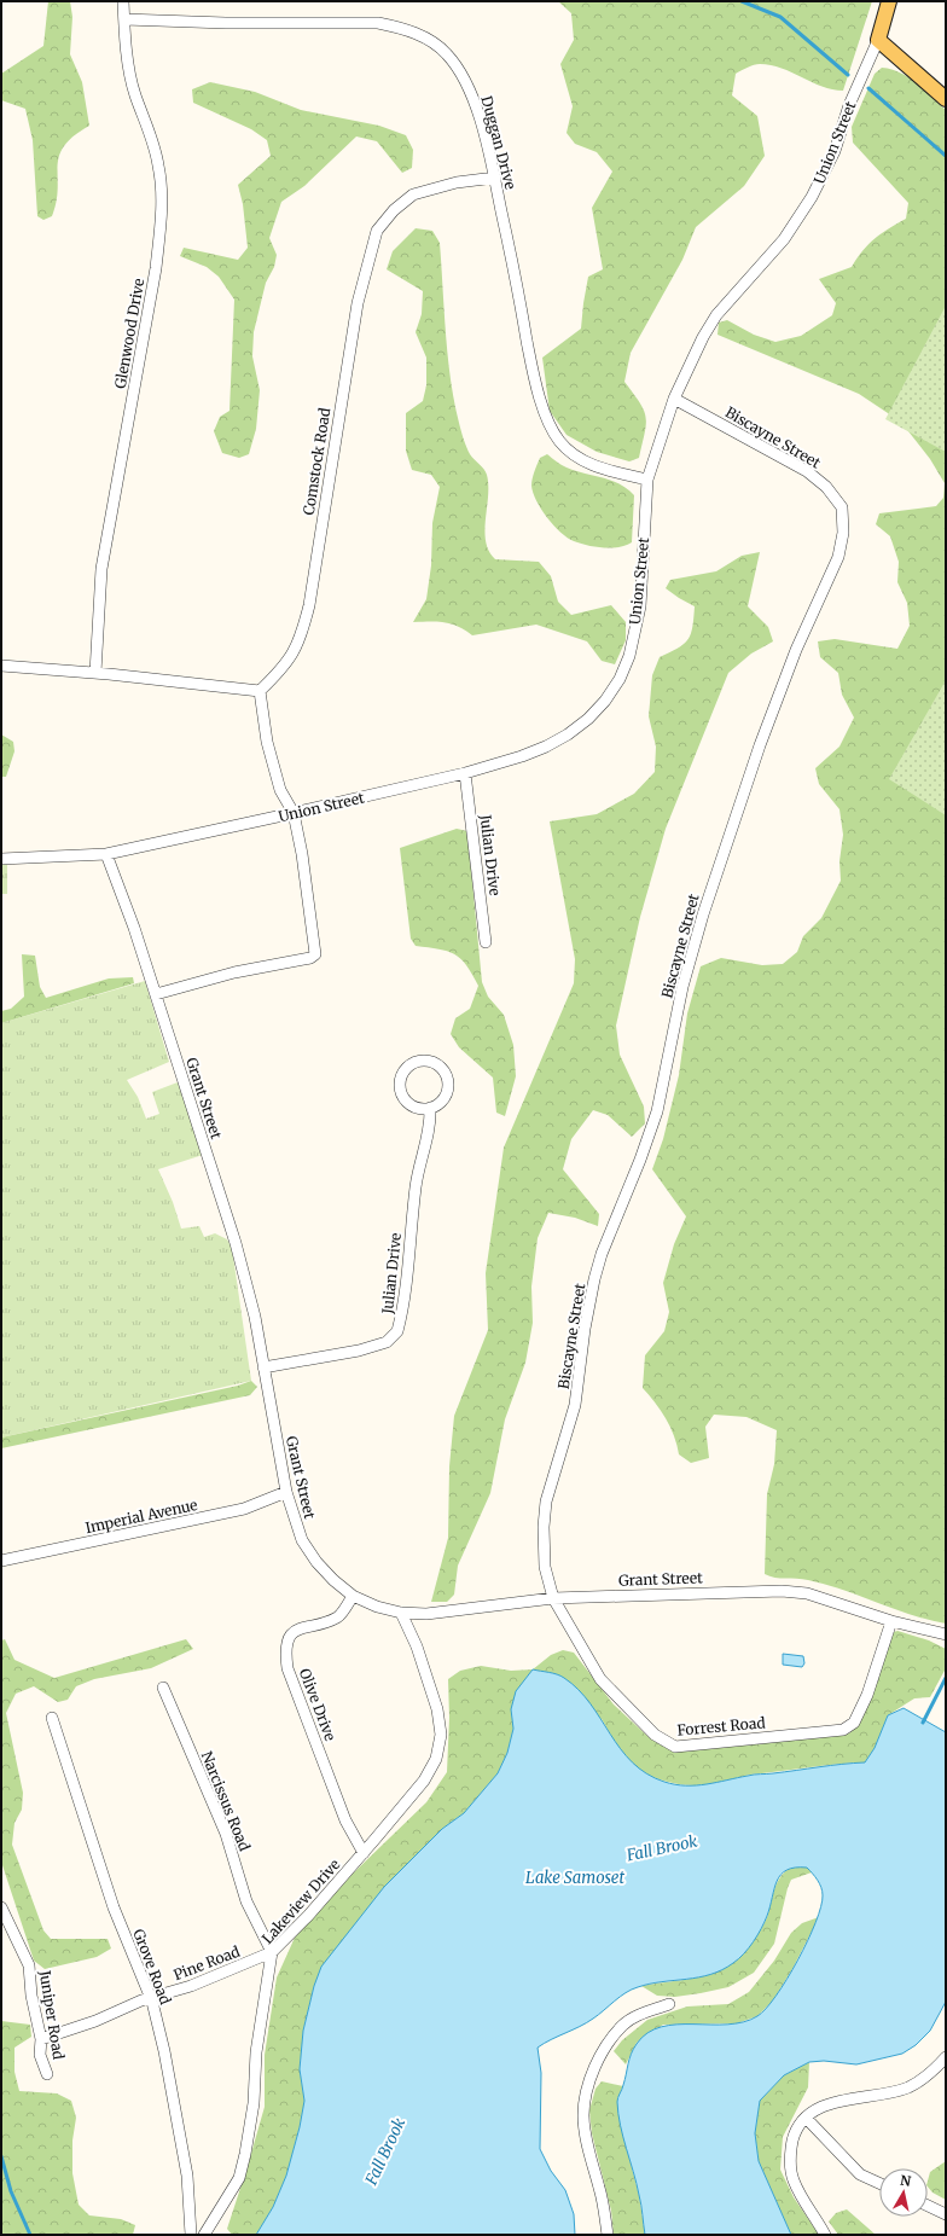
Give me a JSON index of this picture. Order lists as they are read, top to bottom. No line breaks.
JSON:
{"streets":{"main road":["Union Street"],"street":["Duggan Drive","Glenwood Drive","Biscayne Street","Comstock Road","Julian Drive","Grant Street","Imperial Avenue","Olive Drive","Forrest Road","Narcissus Road","Lakeview Drive","Pine Road","Grove Road","Juniper Road"]},"crossings":[["Duggan Drive","Union Street"],["Duggan Drive","Glenwood Drive"],["Duggan Drive","Comstock Road"],["Union Street","Biscayne Street"],["Union Street","Julian Drive"],["Union Street","Grant Street"],["Biscayne Street","Grant Street"],["Biscayne Street","Forrest Road"],["Julian Drive","Grant Street"],["Grant Street","Imperial Avenue"],["Grant Street","Olive Drive"],["Grant Street","Forrest Road"],["Grant Street","Lakeview Drive"],["Olive Drive","Lakeview Drive"],["Narcissus Road","Lakeview Drive"],["Narcissus Road","Pine Road"],["Lakeview Drive","Pine Road"],["Pine Road","Grove Road"],["Pine Road","Juniper Road"]],"water":["Fall Brook","Lake Samoset"],"north":"top"}
